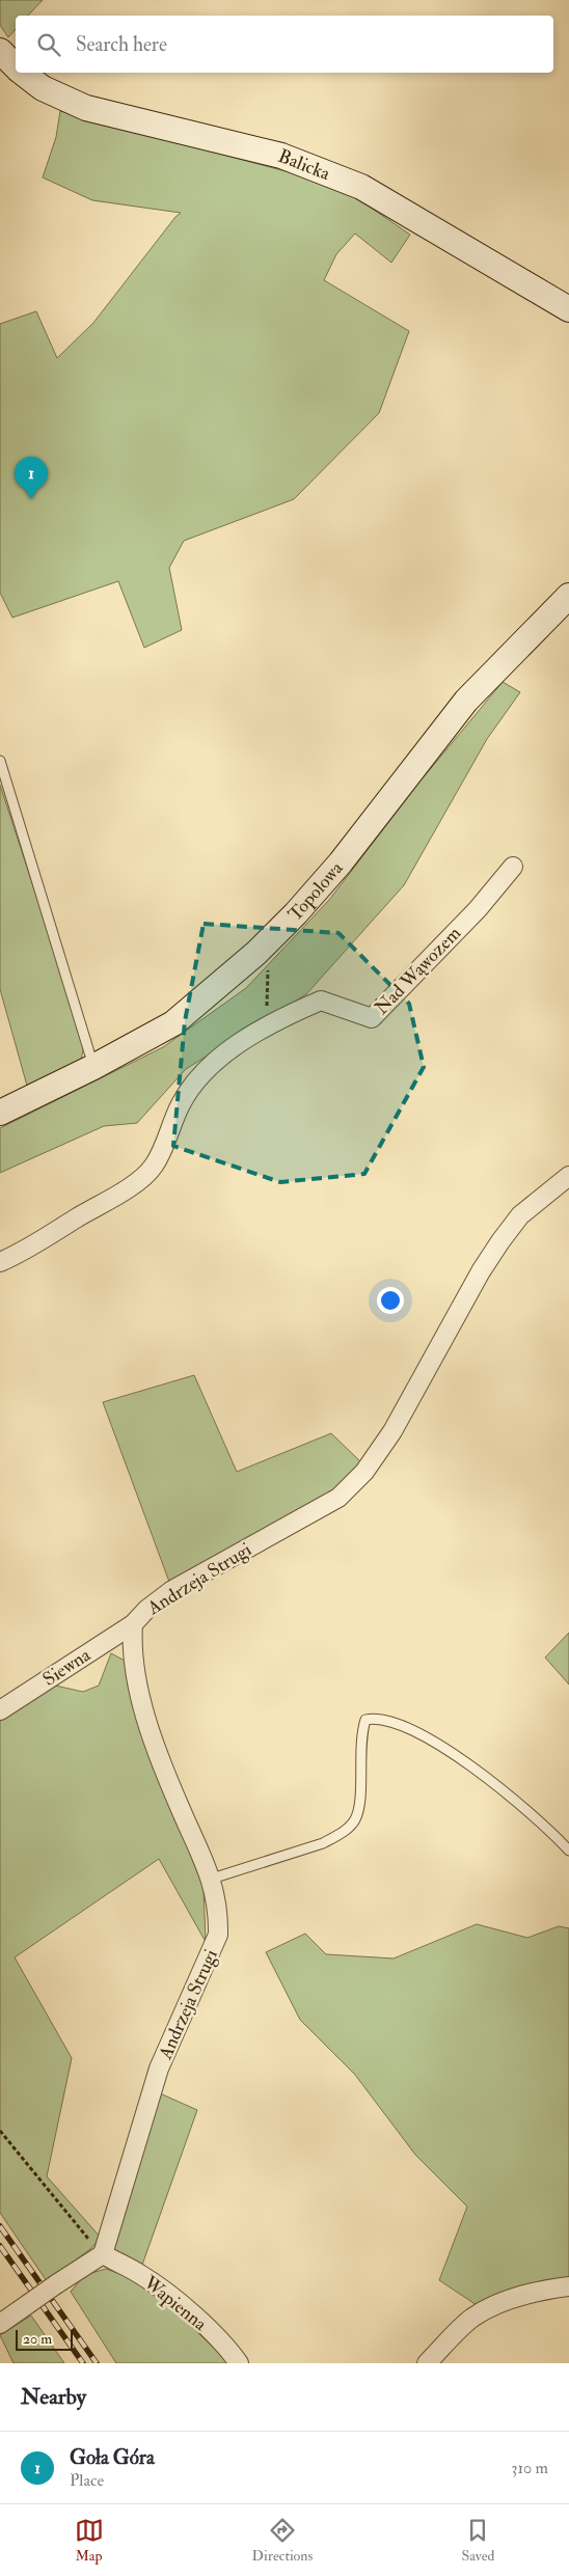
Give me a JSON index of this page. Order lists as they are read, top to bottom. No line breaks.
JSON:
{"streets":{"street":["Balicka","Topolowa","Nad Wąwozem","Andrzeja Strugi","Siewna","Wapienna"]},"crossings":[["Andrzeja Strugi","Siewna"],["Andrzeja Strugi","Wapienna"]],"scale_bar":"20 m","page":{"search":"Search here","pins":"1","scale":"20 m","heading":"Nearby","list":[{"mark":"1","name":"Goła Góra","note":"Place","value":"310 m"}],"nav":["Map","Directions","Saved"]}}
